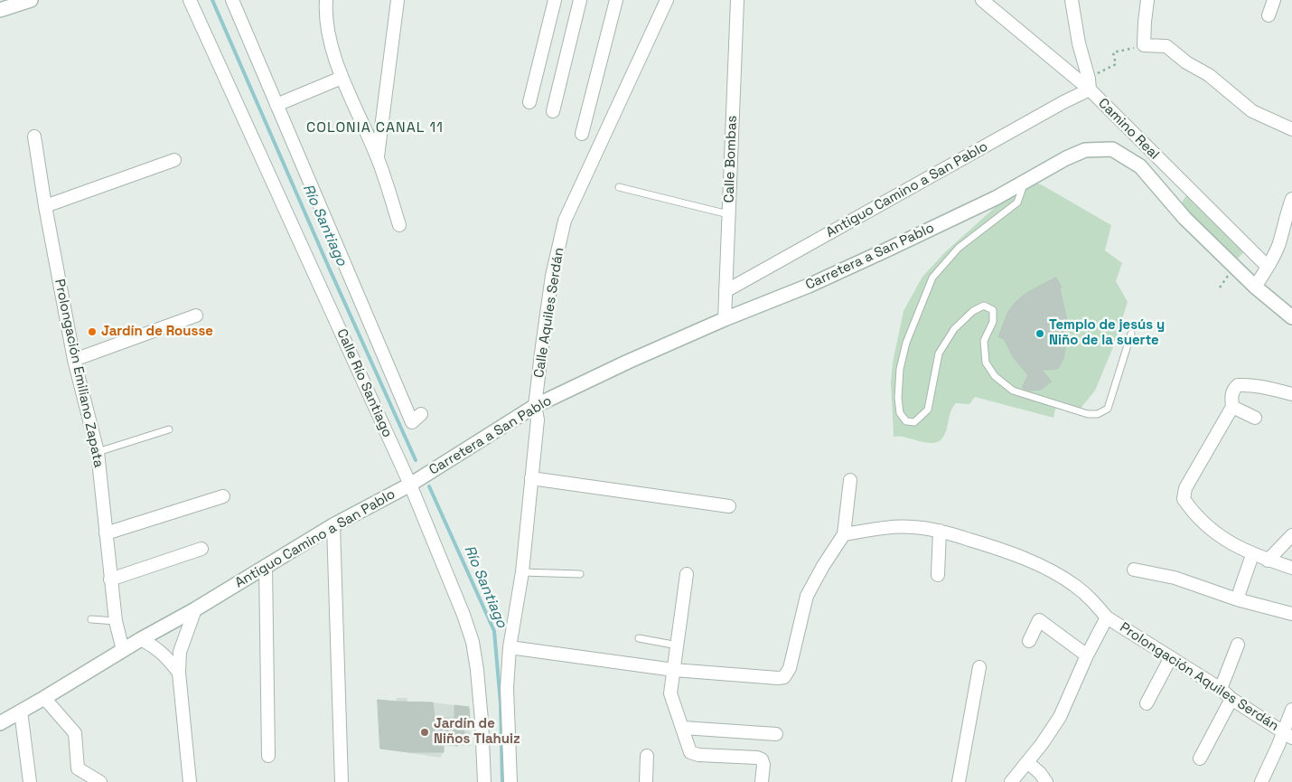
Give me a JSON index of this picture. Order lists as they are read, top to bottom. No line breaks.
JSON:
{"streets":{"main road":["Antiguo Camino a San Pablo","Carretera a San Pablo"],"street":["Camino Real","Calle Bombas","Calle Aquiles Serdán","Prolongación Emiliano Zapata","Calle Río Santiago","Prolongación Aquiles Serdán"]},"crossings":[["Camino Real","Antiguo Camino a San Pablo"],["Calle Bombas","Antiguo Camino a San Pablo"],["Calle Bombas","Carretera a San Pablo"],["Antiguo Camino a San Pablo","Carretera a San Pablo"],["Antiguo Camino a San Pablo","Prolongación Emiliano Zapata"],["Antiguo Camino a San Pablo","Calle Río Santiago"],["Carretera a San Pablo","Calle Aquiles Serdán"],["Carretera a San Pablo","Calle Río Santiago"]],"districts":["COLONIA CANAL 11"],"water":["Río Santiago"],"places":["Jardín de Rousse","Templo de jesús y Niño de la suerte","Jardín de Niños Tlahuiz"]}
